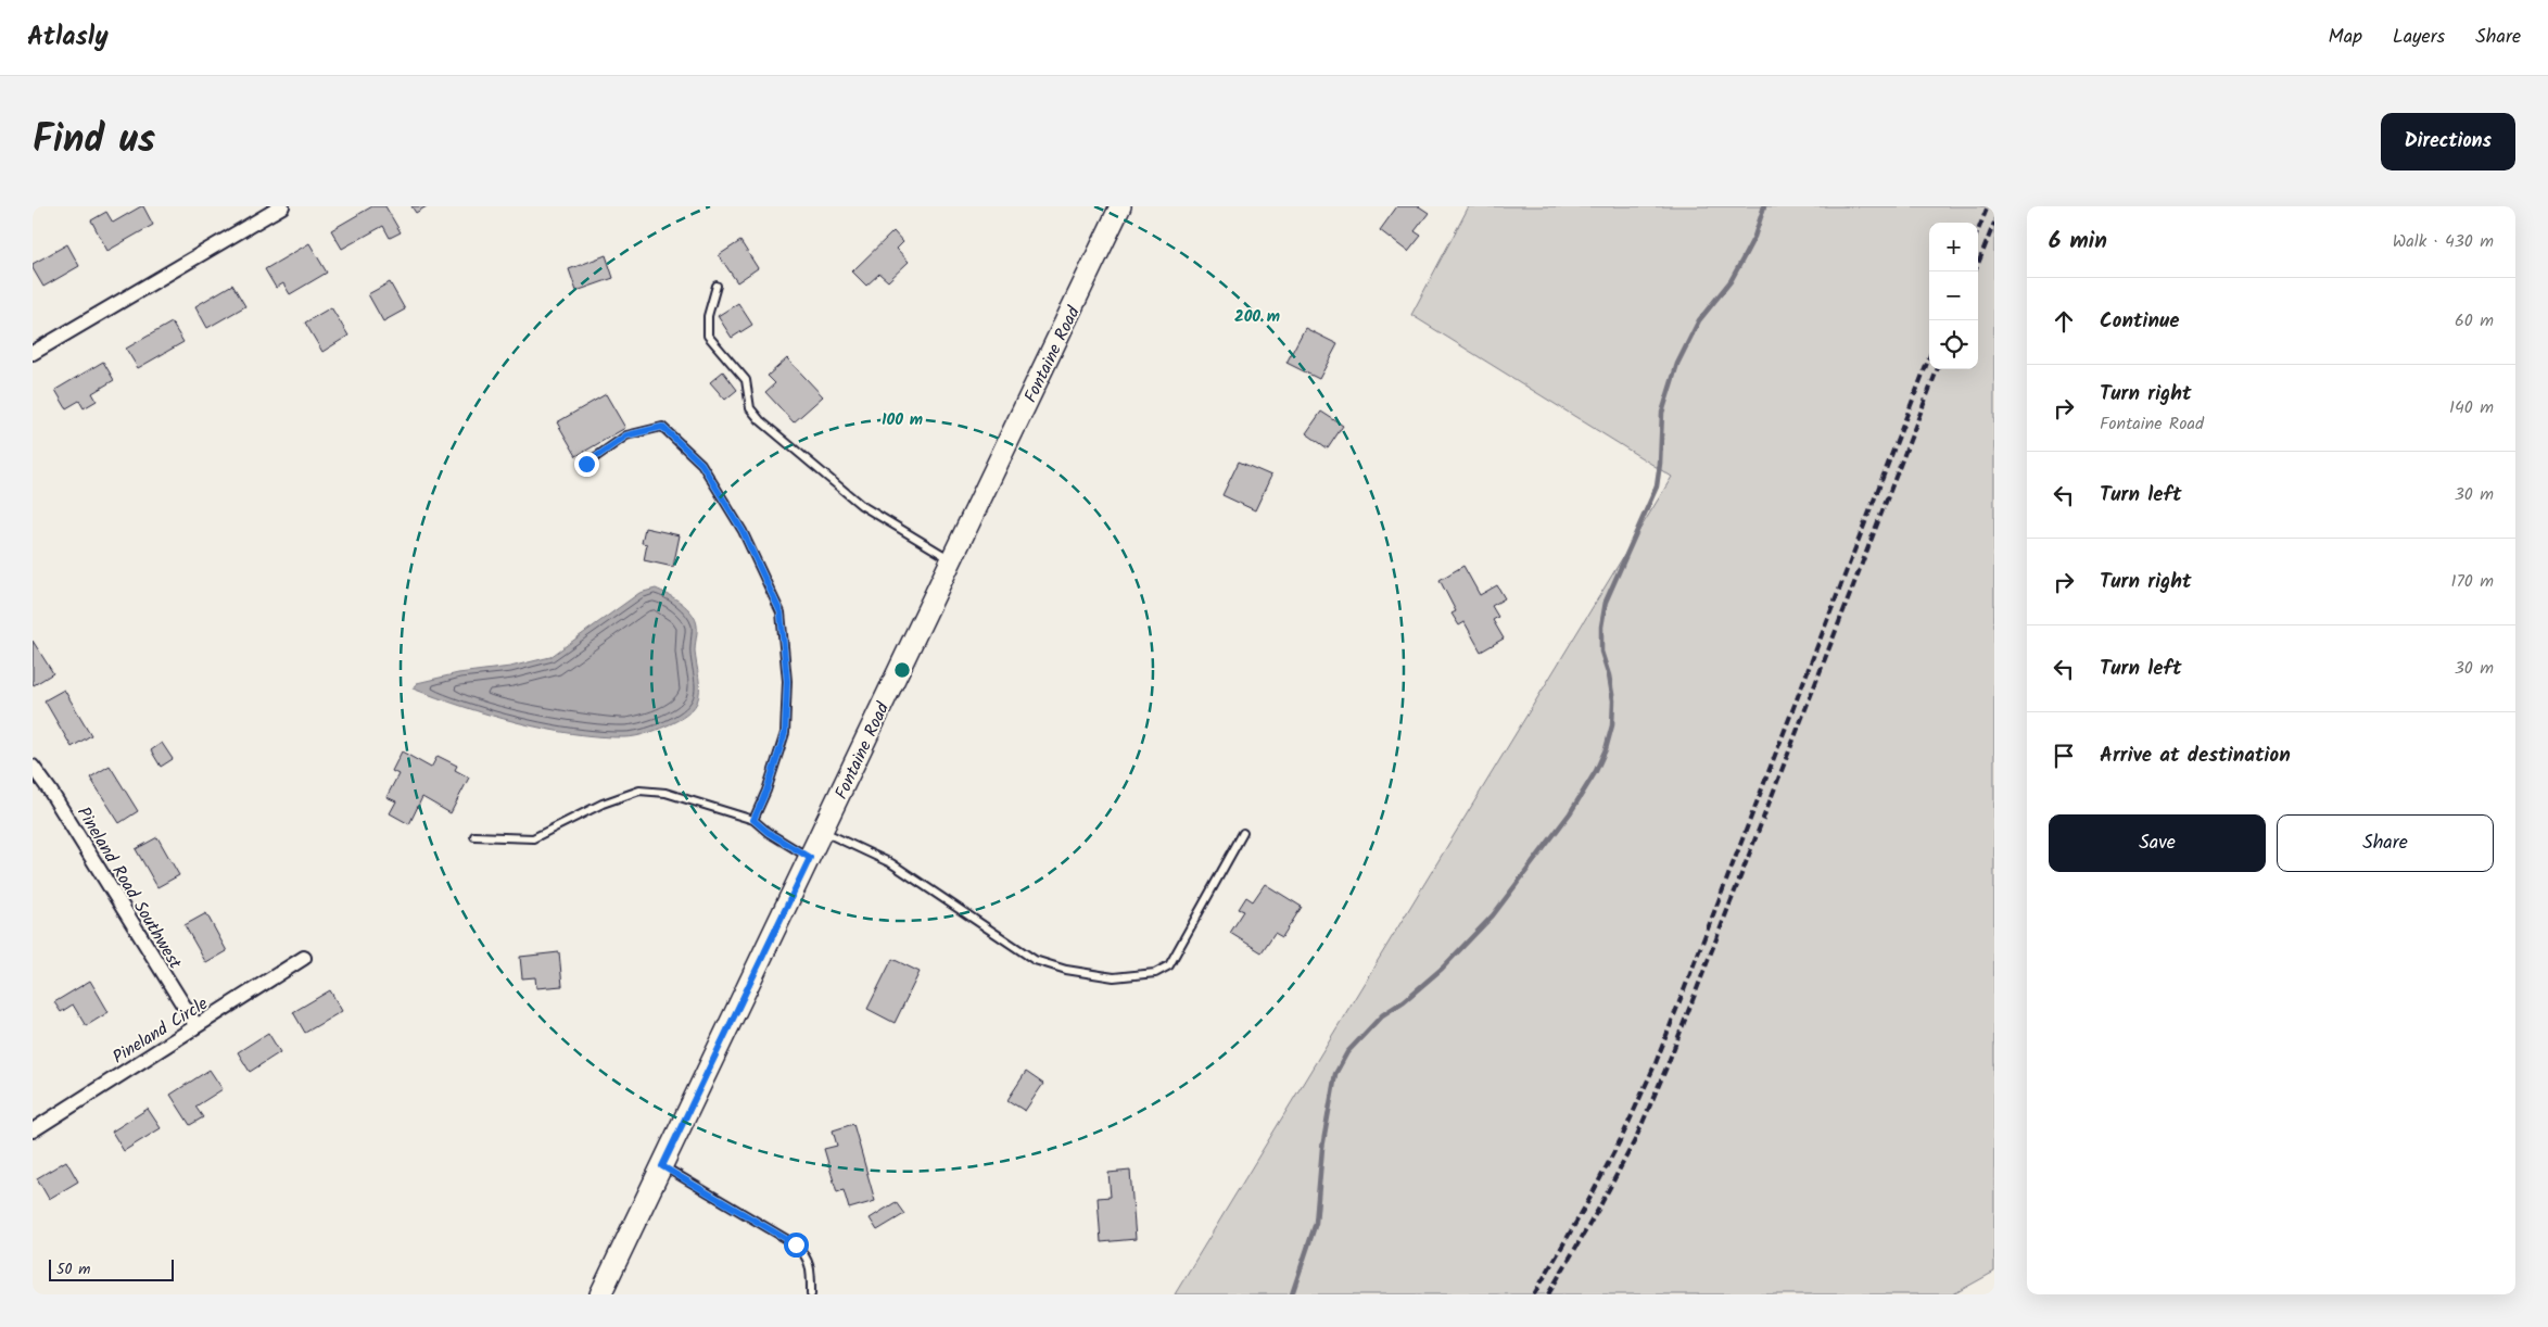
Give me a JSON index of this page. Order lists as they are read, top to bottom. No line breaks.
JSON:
{"streets":{"main road":["Fontaine Road"],"street":["Pineland Road Southwest","Pineland Circle"]},"crossings":[["Pineland Road Southwest","Pineland Circle"]],"scale_bar":"50 m","page":{"header":"Atlasly","nav":["Map","Layers","Share"],"title":"Find us","buttons":["Directions",["Save","Share"]],"heading":["6 min","Walk · 430 m"],"map_buttons":["+","−"],"list":[["Continue","60 m"],["Turn right","Fontaine Road","140 m"],["Turn left","30 m"],["Turn right","170 m"],["Turn left","30 m"],"Arrive at destination"],"scale":"50 m"},"rings":["200 m","100 m"]}
